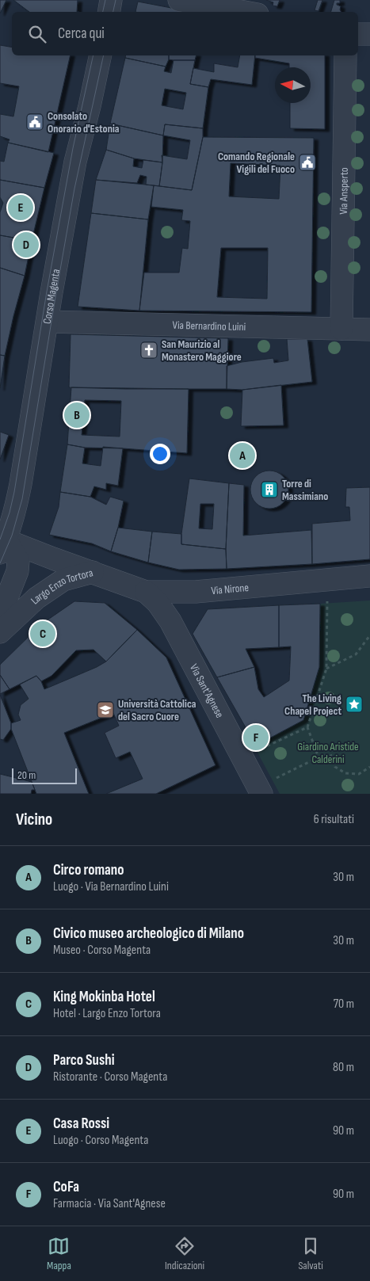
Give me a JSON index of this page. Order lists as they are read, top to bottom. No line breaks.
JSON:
{"streets":{"street":["Via Ansperto","Corso Magenta","Via Bernardino Luini","Largo Enzo Tortora","Via Nirone","Via Sant'Agnese"]},"crossings":[["Via Ansperto","Via Bernardino Luini"],["Corso Magenta","Via Bernardino Luini"],["Corso Magenta","Largo Enzo Tortora"],["Largo Enzo Tortora","Via Nirone"],["Via Nirone","Via Sant'Agnese"]],"parks":["Giardino Aristide Calderini"],"places":{"public building":["Consolato Onorario d'Estonia","Comando Regionale Vigili del Fuoco"],"church":["San Maurizio al Monastero Maggiore"],"building":["Torre di Massimiano"],"place":["The Living Chapel Project"],"school or university":["Università Cattolica del Sacro Cuore"]},"scale_bar":"20 m","north":"left","page":{"search":"Cerca qui","pins":["E","D","B","A","C","F"],"scale":"20 m","heading":["Vicino","6 risultati"],"list":[{"mark":"A","name":"Circo romano","note":"Luogo · Via Bernardino Luini","value":"30 m"},{"mark":"B","name":"Civico museo archeologico di Milano","note":"Museo · Corso Magenta","value":"30 m"},{"mark":"C","name":"King Mokinba Hotel","note":"Hotel · Largo Enzo Tortora","value":"70 m"},{"mark":"D","name":"Parco Sushi","note":"Ristorante · Corso Magenta","value":"80 m"},{"mark":"E","name":"Casa Rossi","note":"Luogo · Corso Magenta","value":"90 m"},{"mark":"F","name":"CoFa","note":"Farmacia · Via Sant'Agnese","value":"90 m"}],"nav":["Mappa","Indicazioni","Salvati"]}}
